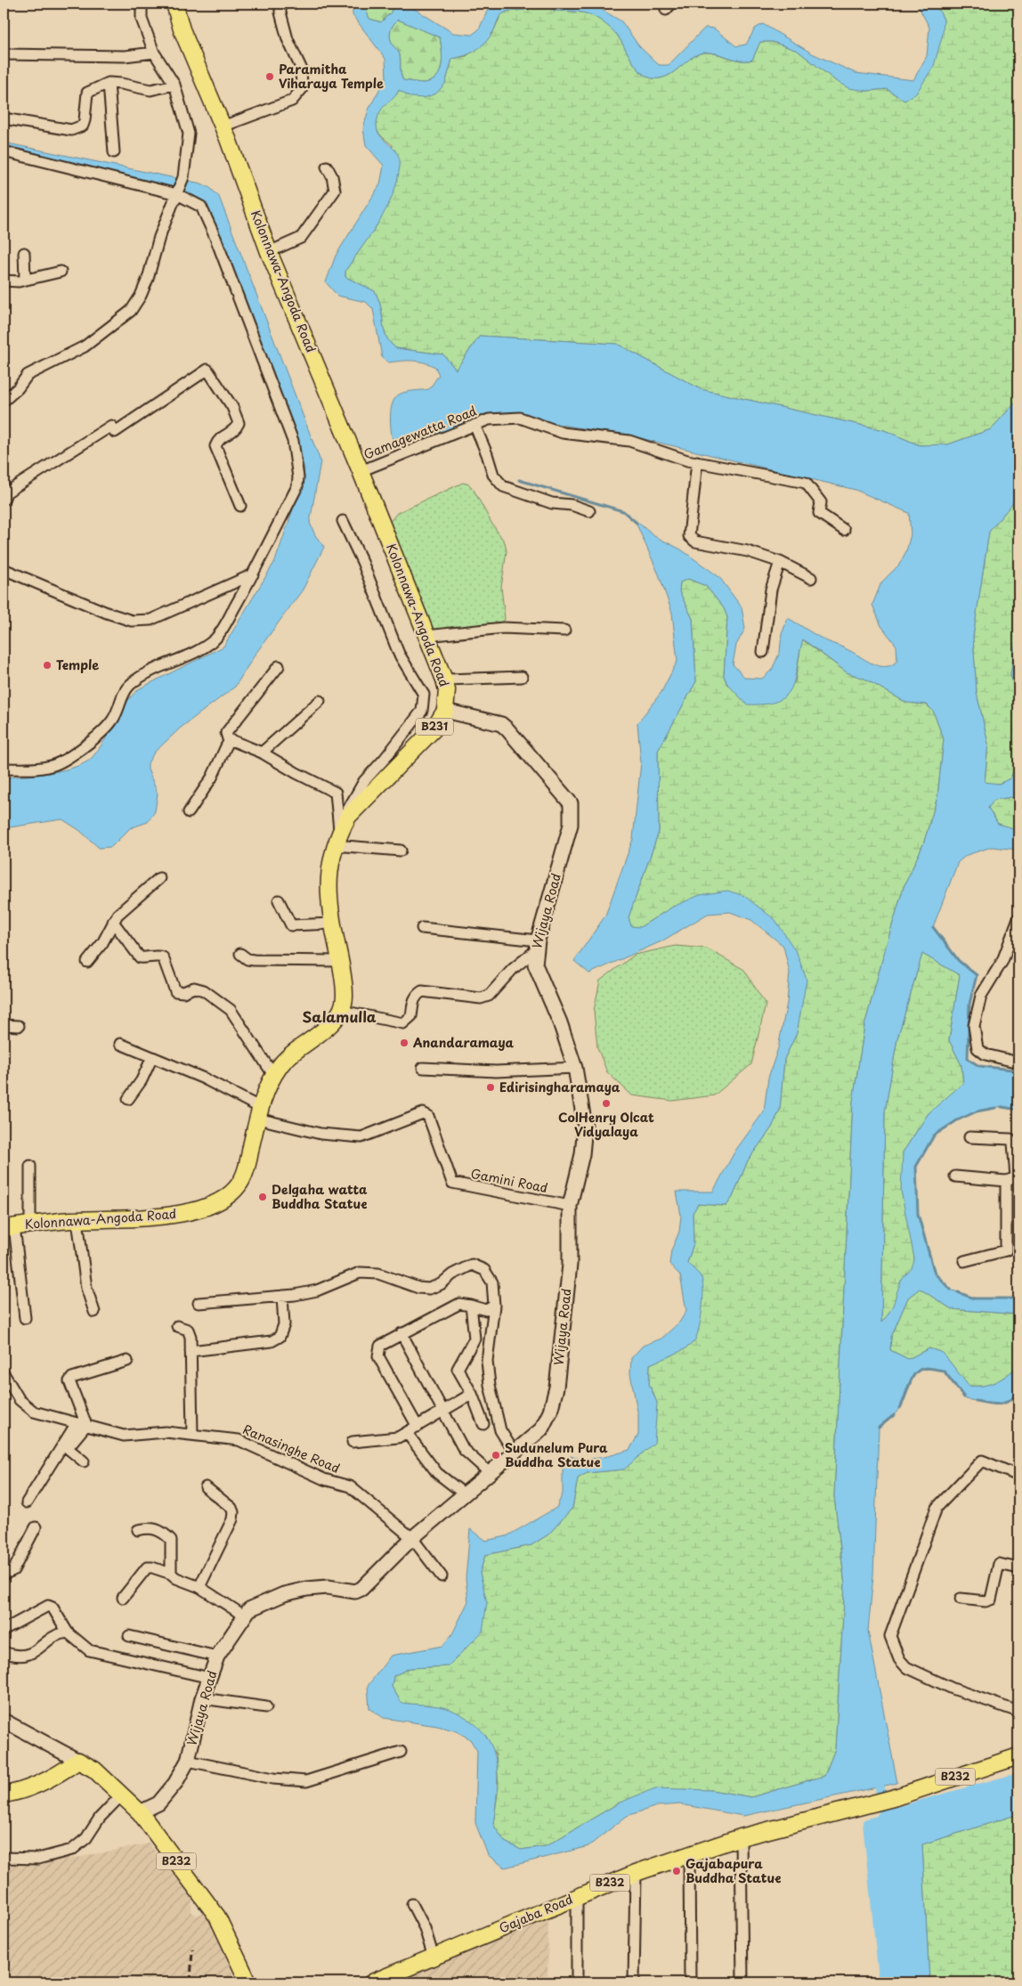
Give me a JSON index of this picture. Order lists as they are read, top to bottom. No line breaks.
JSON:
{"streets":{"main road":["Kolonnawa-Angoda Road","B231","B232","Gajaba Road"],"street":["Gamagewatta Road","Wijaya Road","Gamini Road","Ranasinghe Road"]},"crossings":[["Kolonnawa-Angoda Road","Gamagewatta Road"],["Kolonnawa-Angoda Road","Wijaya Road"],["Kolonnawa-Angoda Road","Gamini Road"],["Wijaya Road","Gamini Road"],["Wijaya Road","Ranasinghe Road"],["Wijaya Road","B232"]],"districts":["Salamulla"],"places":["Paramitha Viharaya Temple","Temple","Anandaramaya","Edirisingharamaya","ColHenry Olcat Vidyalaya","Delgaha watta Buddha Statue","Sudunelum Pura Buddha Statue","Gajabapura Buddha Statue"]}
